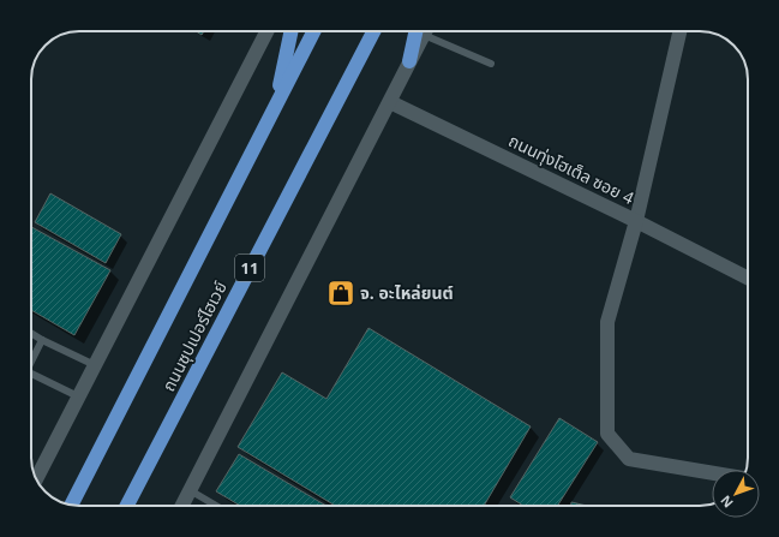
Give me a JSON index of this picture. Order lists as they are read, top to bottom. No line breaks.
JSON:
{"streets":{"highway":["11","ถนนซุปเปอร์ไฮเวย์"],"main road":["ถนนทุ่งโฮเต็ล ซอย 4"]},"places":{"shop":["จ. อะไหล่ยนต์"]},"north":"bottom left"}
